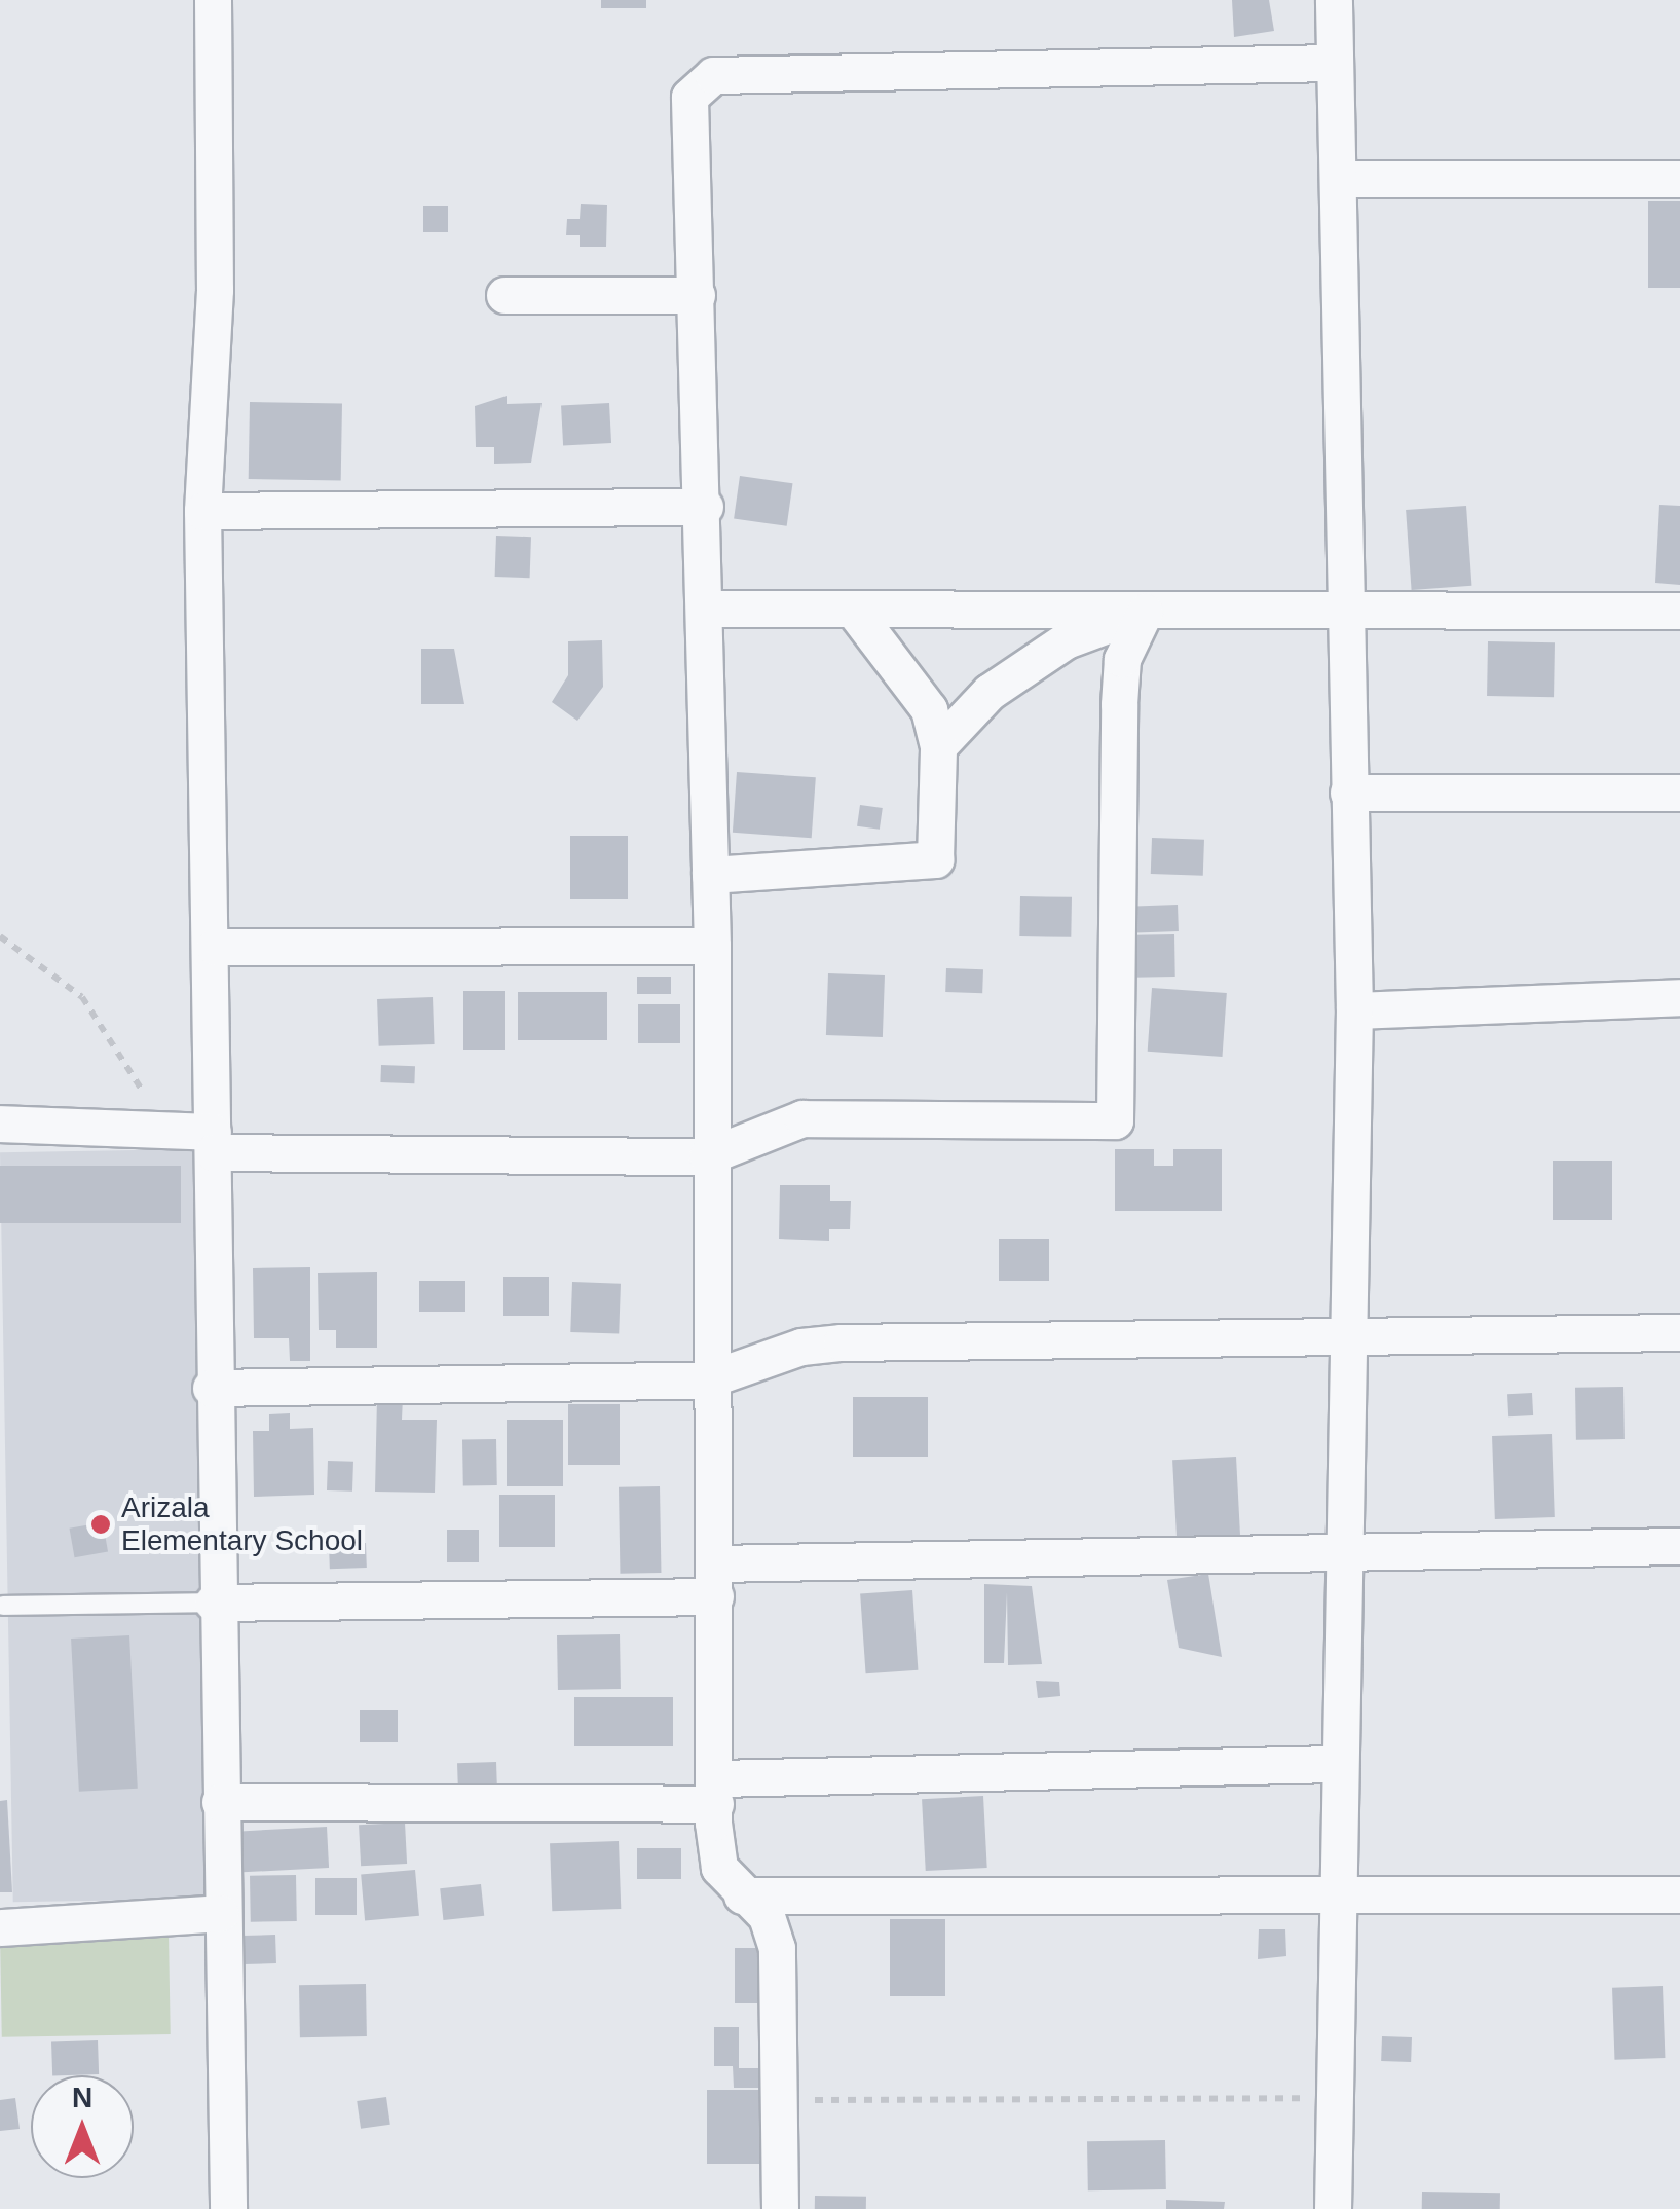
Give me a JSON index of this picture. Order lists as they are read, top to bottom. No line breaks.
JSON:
{"places":["Arizala Elementary School"],"north":"top"}
